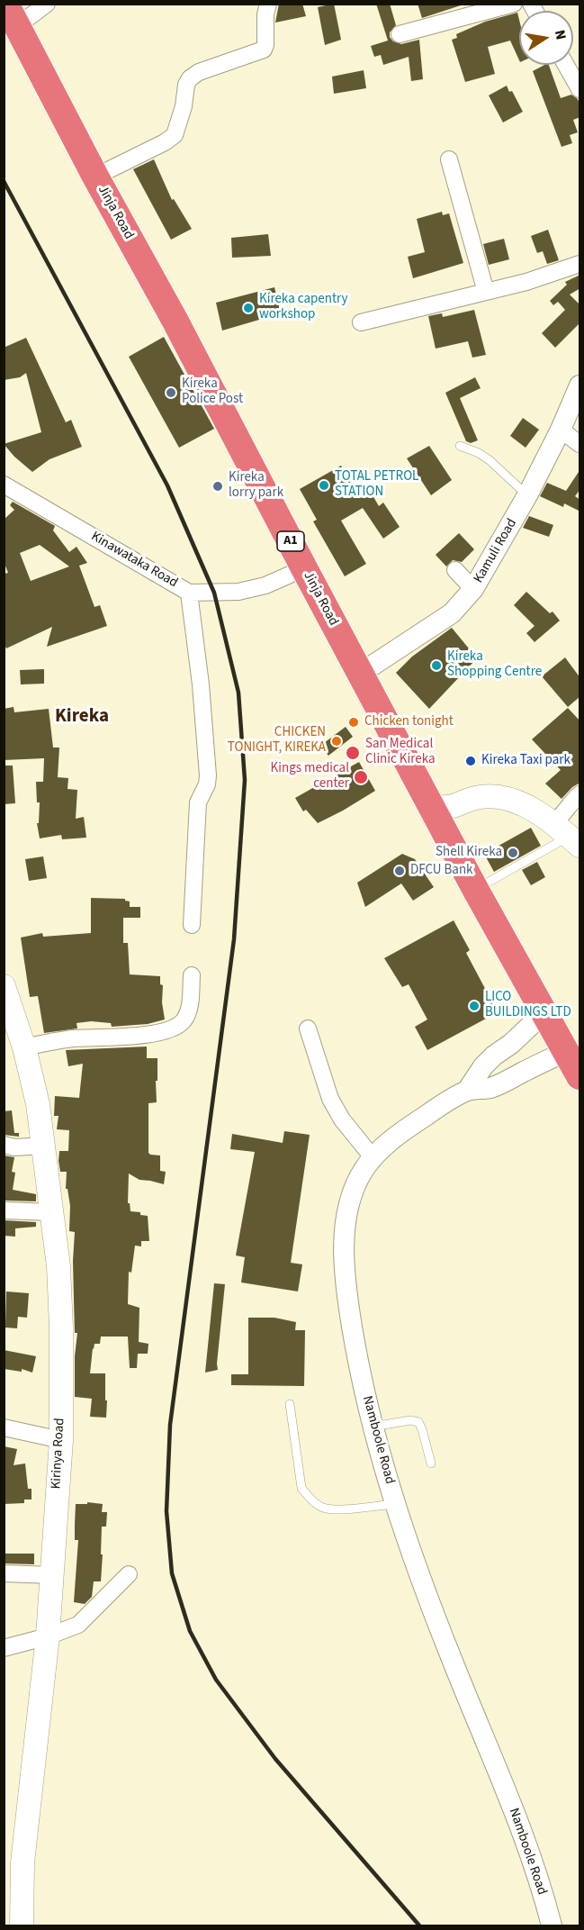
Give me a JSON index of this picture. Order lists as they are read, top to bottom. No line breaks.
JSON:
{"streets":{"highway":["Jinja Road","A1"],"main road":["Kirinya Road"],"street":["Kamuli Road","Kinawataka Road","Namboole Road"]},"crossings":[["Jinja Road","Kamuli Road"],["Jinja Road","Kinawataka Road"],["Jinja Road","Namboole Road"]],"districts":["Kireka"],"places":["Kireka capentry workshop","Kireka Police Post","TOTAL PETROL STATION","Kireka lorry park","Kireka Shopping Centre","Chicken tonight","CHICKEN TONIGHT, KIREKA","San Medical Clinic Kireka","Kireka Taxi park","Kings medical center","Shell Kireka","DFCU Bank","LICO BUILDINGS LTD"],"north":"right"}
